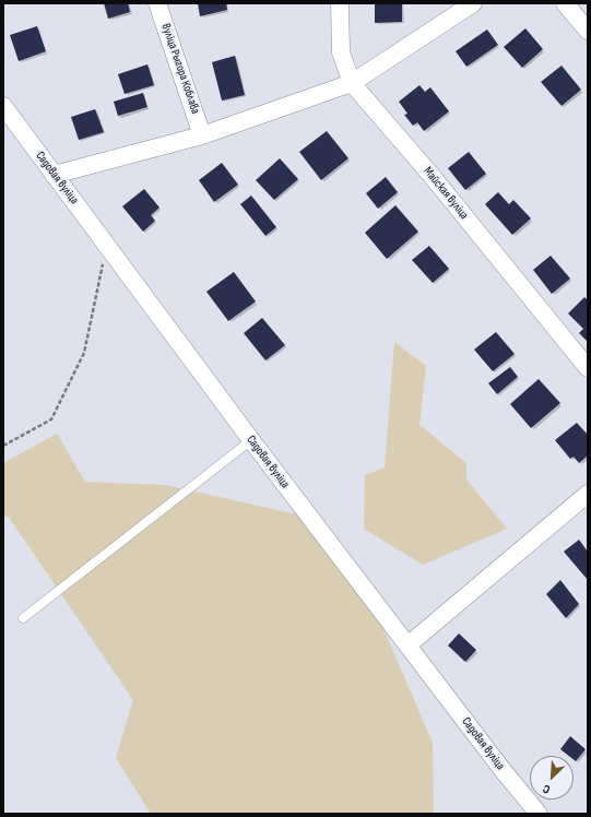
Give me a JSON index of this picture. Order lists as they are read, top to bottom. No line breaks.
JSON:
{"streets":{"street":["вуліца Рыгора Коблава","Садовая вуліца","Майская вуліца"]},"north":"bottom left"}
